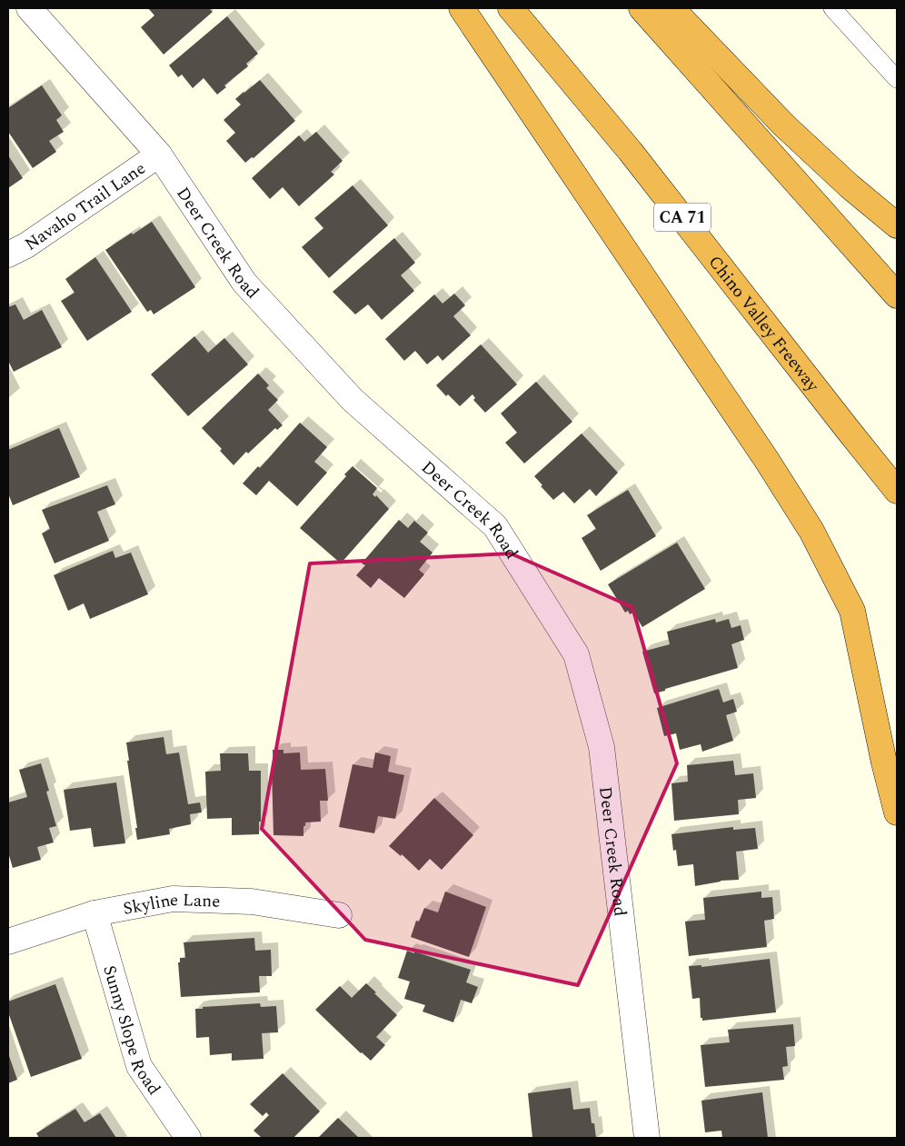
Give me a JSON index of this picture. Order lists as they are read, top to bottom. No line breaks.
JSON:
{"streets":{"highway":["CA 71","Chino Valley Freeway"],"street":["Navaho Trail Lane","Deer Creek Road","Skyline Lane","Sunny Slope Road"]},"crossings":[["Navaho Trail Lane","Deer Creek Road"],["Skyline Lane","Sunny Slope Road"]]}
